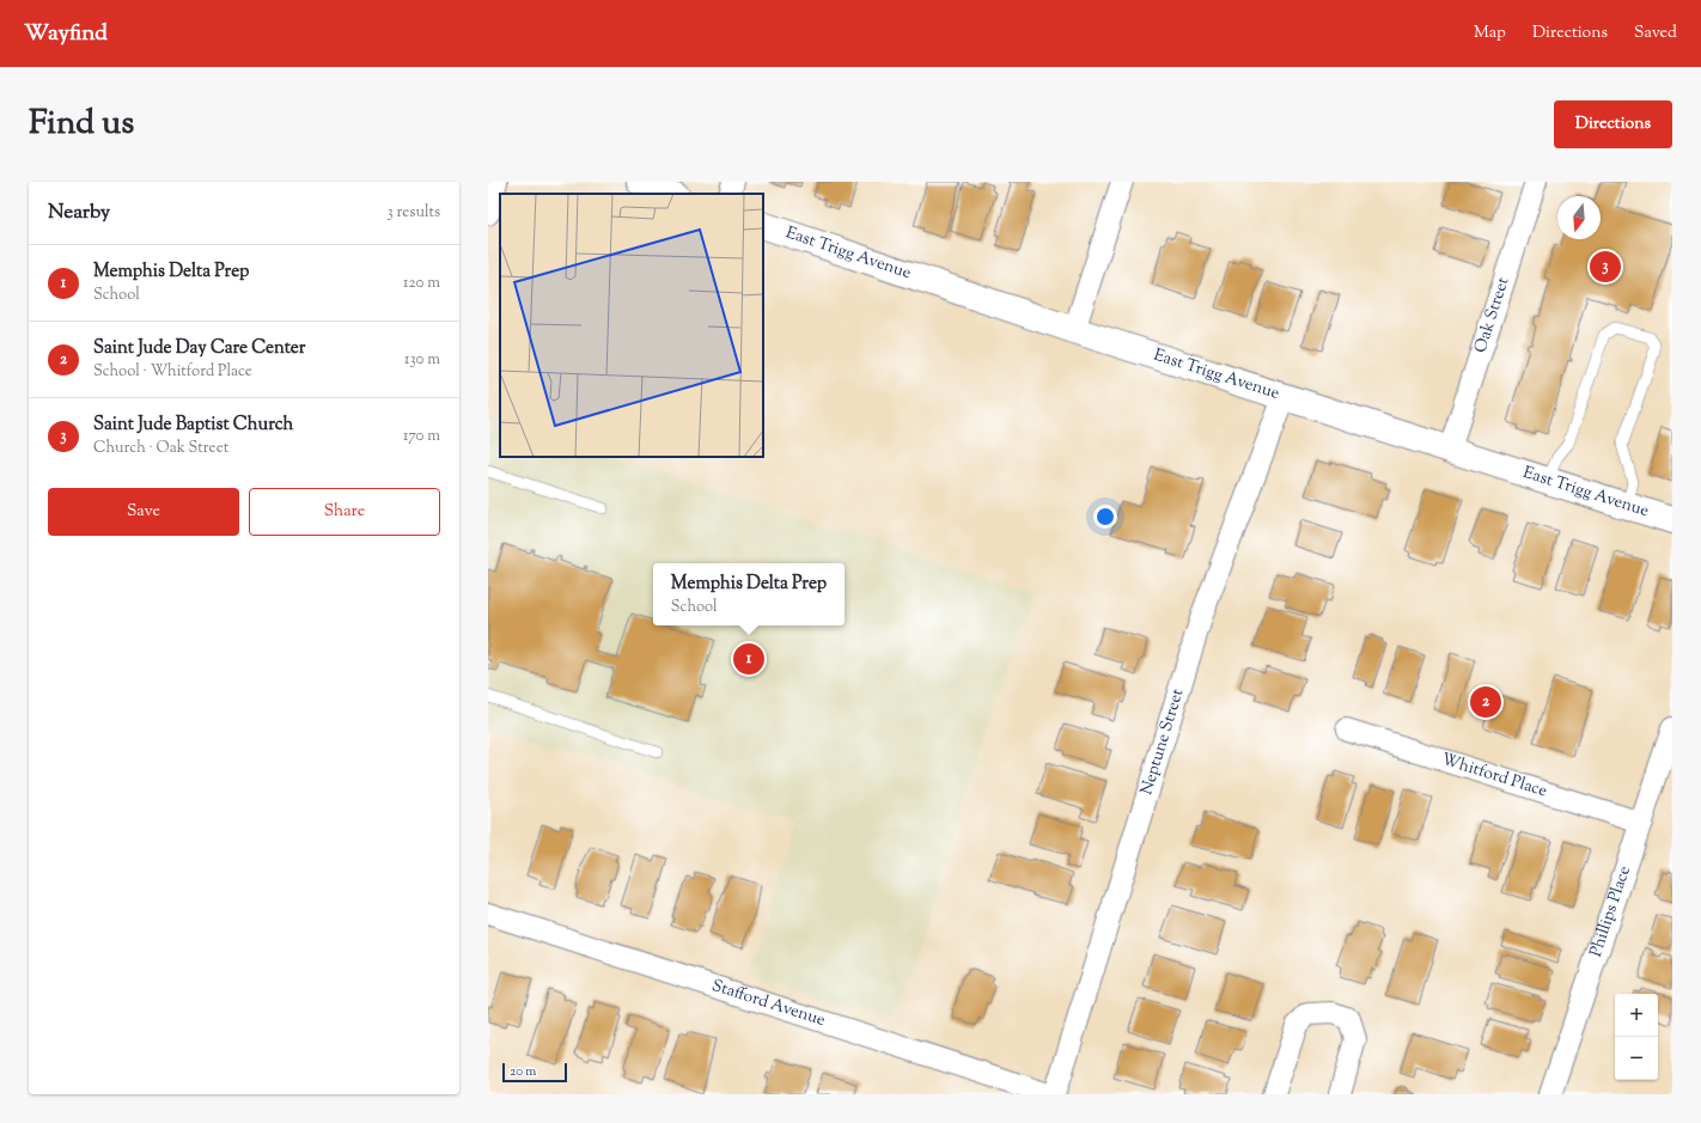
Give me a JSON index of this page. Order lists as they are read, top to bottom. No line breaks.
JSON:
{"streets":{"street":["East Trigg Avenue","Oak Street","Neptune Street","Whitford Place","Phillips Place","Stafford Avenue"]},"crossings":[["East Trigg Avenue","Oak Street"],["East Trigg Avenue","Neptune Street"],["Whitford Place","Phillips Place"]],"scale_bar":"20 m","north":"bottom","page":{"header":"Wayfind","nav":["Map","Directions","Saved"],"title":"Find us","buttons":["Directions",["Save","Share"]],"heading":["Nearby","3 results"],"list":[{"mark":"1","name":"Memphis Delta Prep","note":"School","value":"120 m"},{"mark":"2","name":"Saint Jude Day Care Center","note":"School · Whitford Place","value":"130 m"},{"mark":"3","name":"Saint Jude Baptist Church","note":"Church · Oak Street","value":"170 m"}],"pins":["3","1","2"],"popup":["Memphis Delta Prep","School"],"map_buttons":["+","−"],"scale":"20 m"}}
